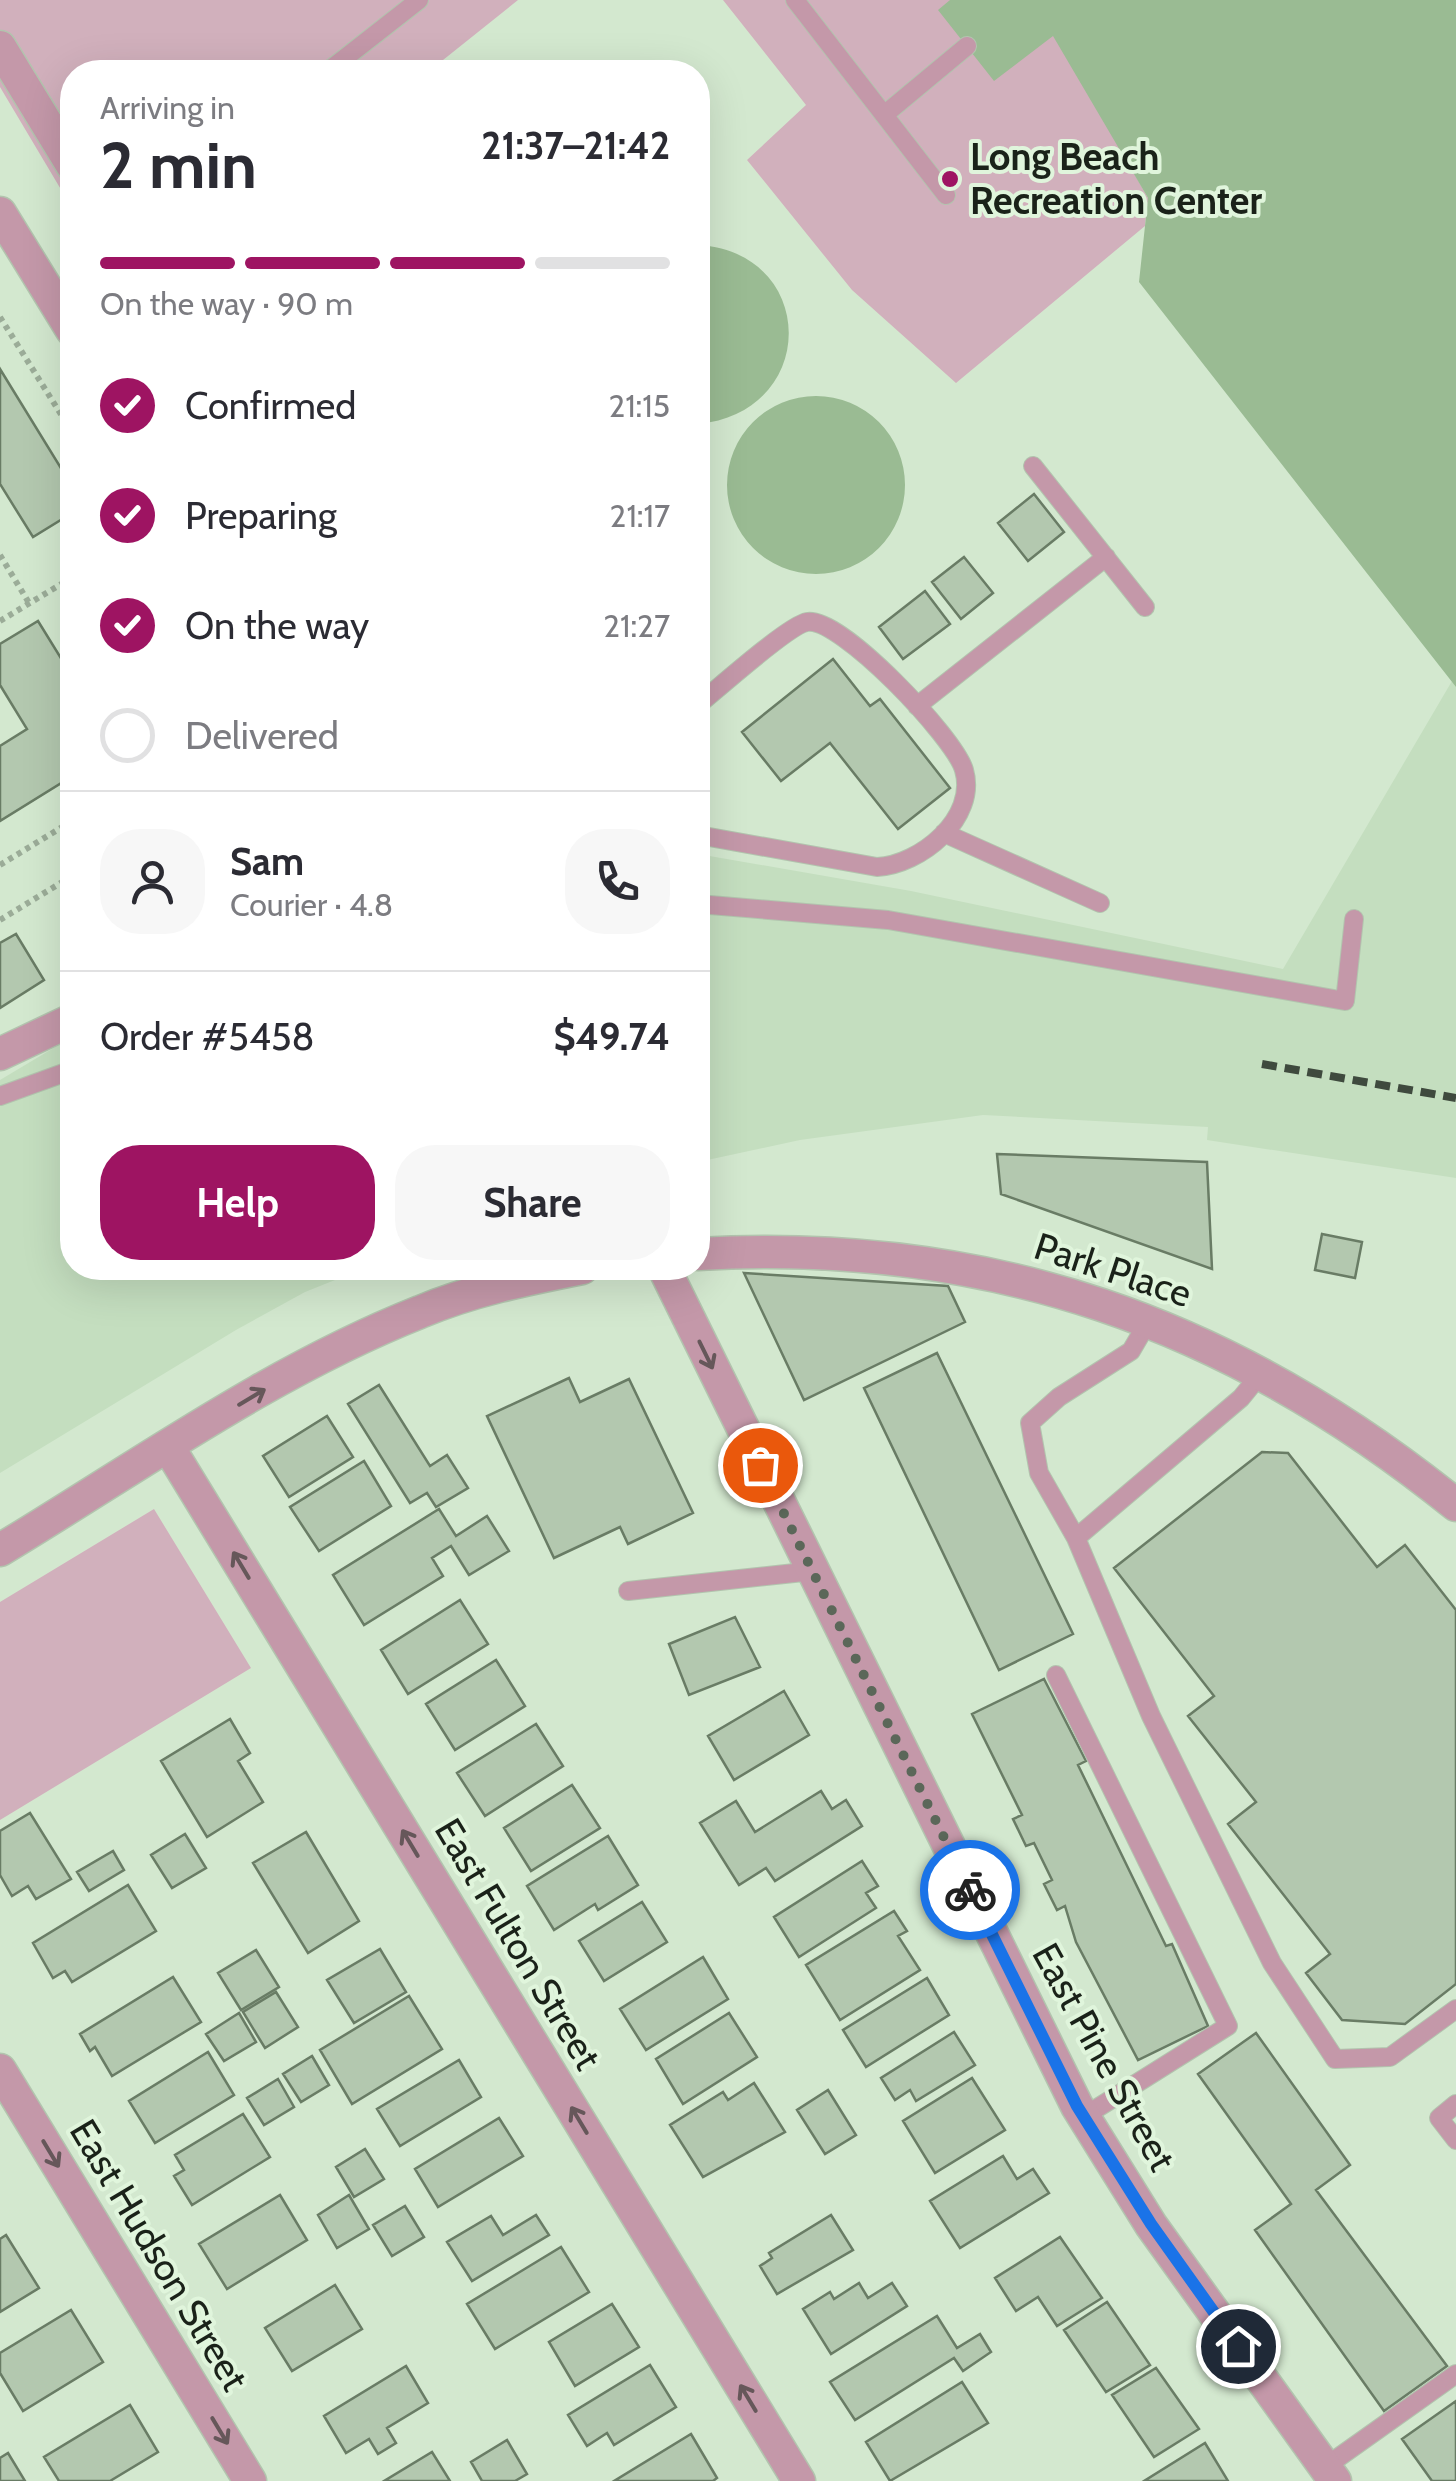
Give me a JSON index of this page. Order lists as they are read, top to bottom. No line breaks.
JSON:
{"streets":{"street":["Park Place","East Fulton Street","East Pine Street","East Hudson Street"]},"one_way":["East Fulton Street","East Hudson Street"],"places":["Long Beach Recreation Center"],"page":{"heading":["2 min","Arriving in","21:37–21:42"],"panel":["Sam","Courier · 4.8","Order #5458","$49.74"],"bar":"On the way · 90 m","list":[["Confirmed","21:15"],["Preparing","21:17"],["On the way","21:27"],"Delivered"],"buttons":["Help","Share"]}}
